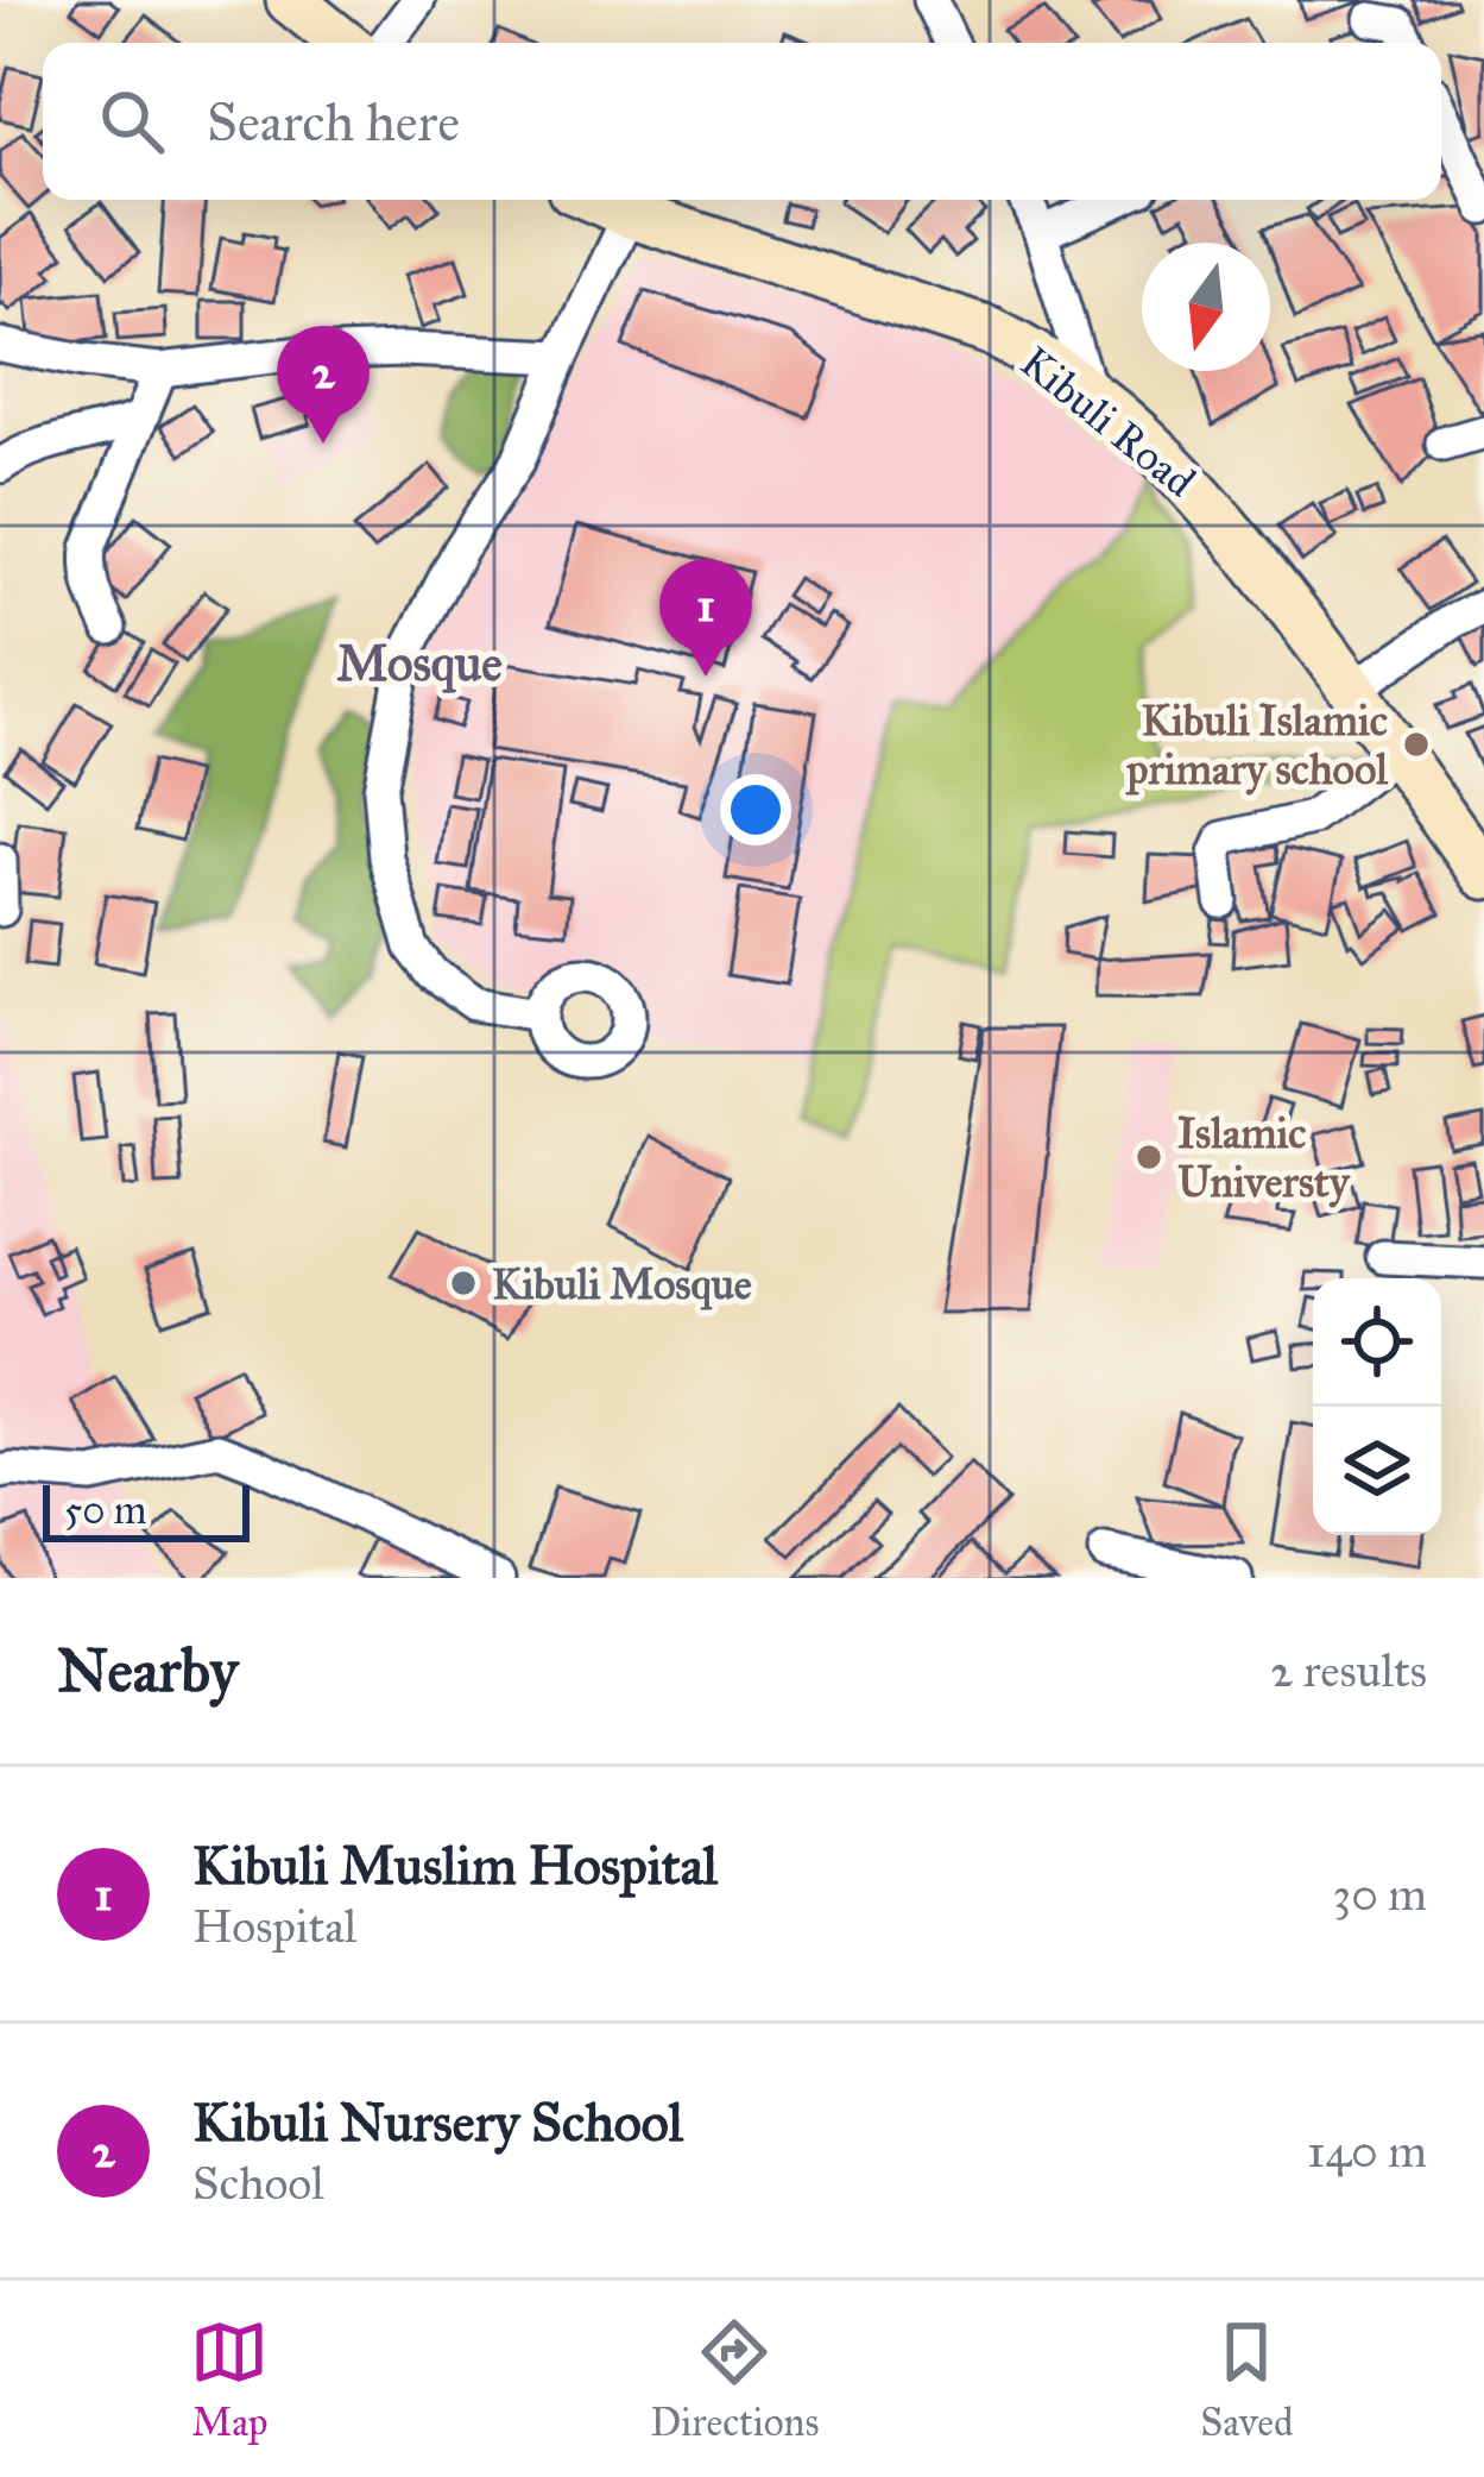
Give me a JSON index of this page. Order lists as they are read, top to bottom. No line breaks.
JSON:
{"streets":{"street":["Kibuli Road"]},"districts":["Mosque"],"places":["Kibuli Islamic primary school","Islamic Universty","Kibuli Mosque"],"scale_bar":"50 m","north":"bottom","page":{"search":"Search here","pins":["2","1"],"scale":"50 m","heading":["Nearby","2 results"],"list":[{"mark":"1","name":"Kibuli Muslim Hospital","note":"Hospital","value":"30 m"},{"mark":"2","name":"Kibuli Nursery School","note":"School","value":"140 m"}],"nav":["Map","Directions","Saved"]}}
